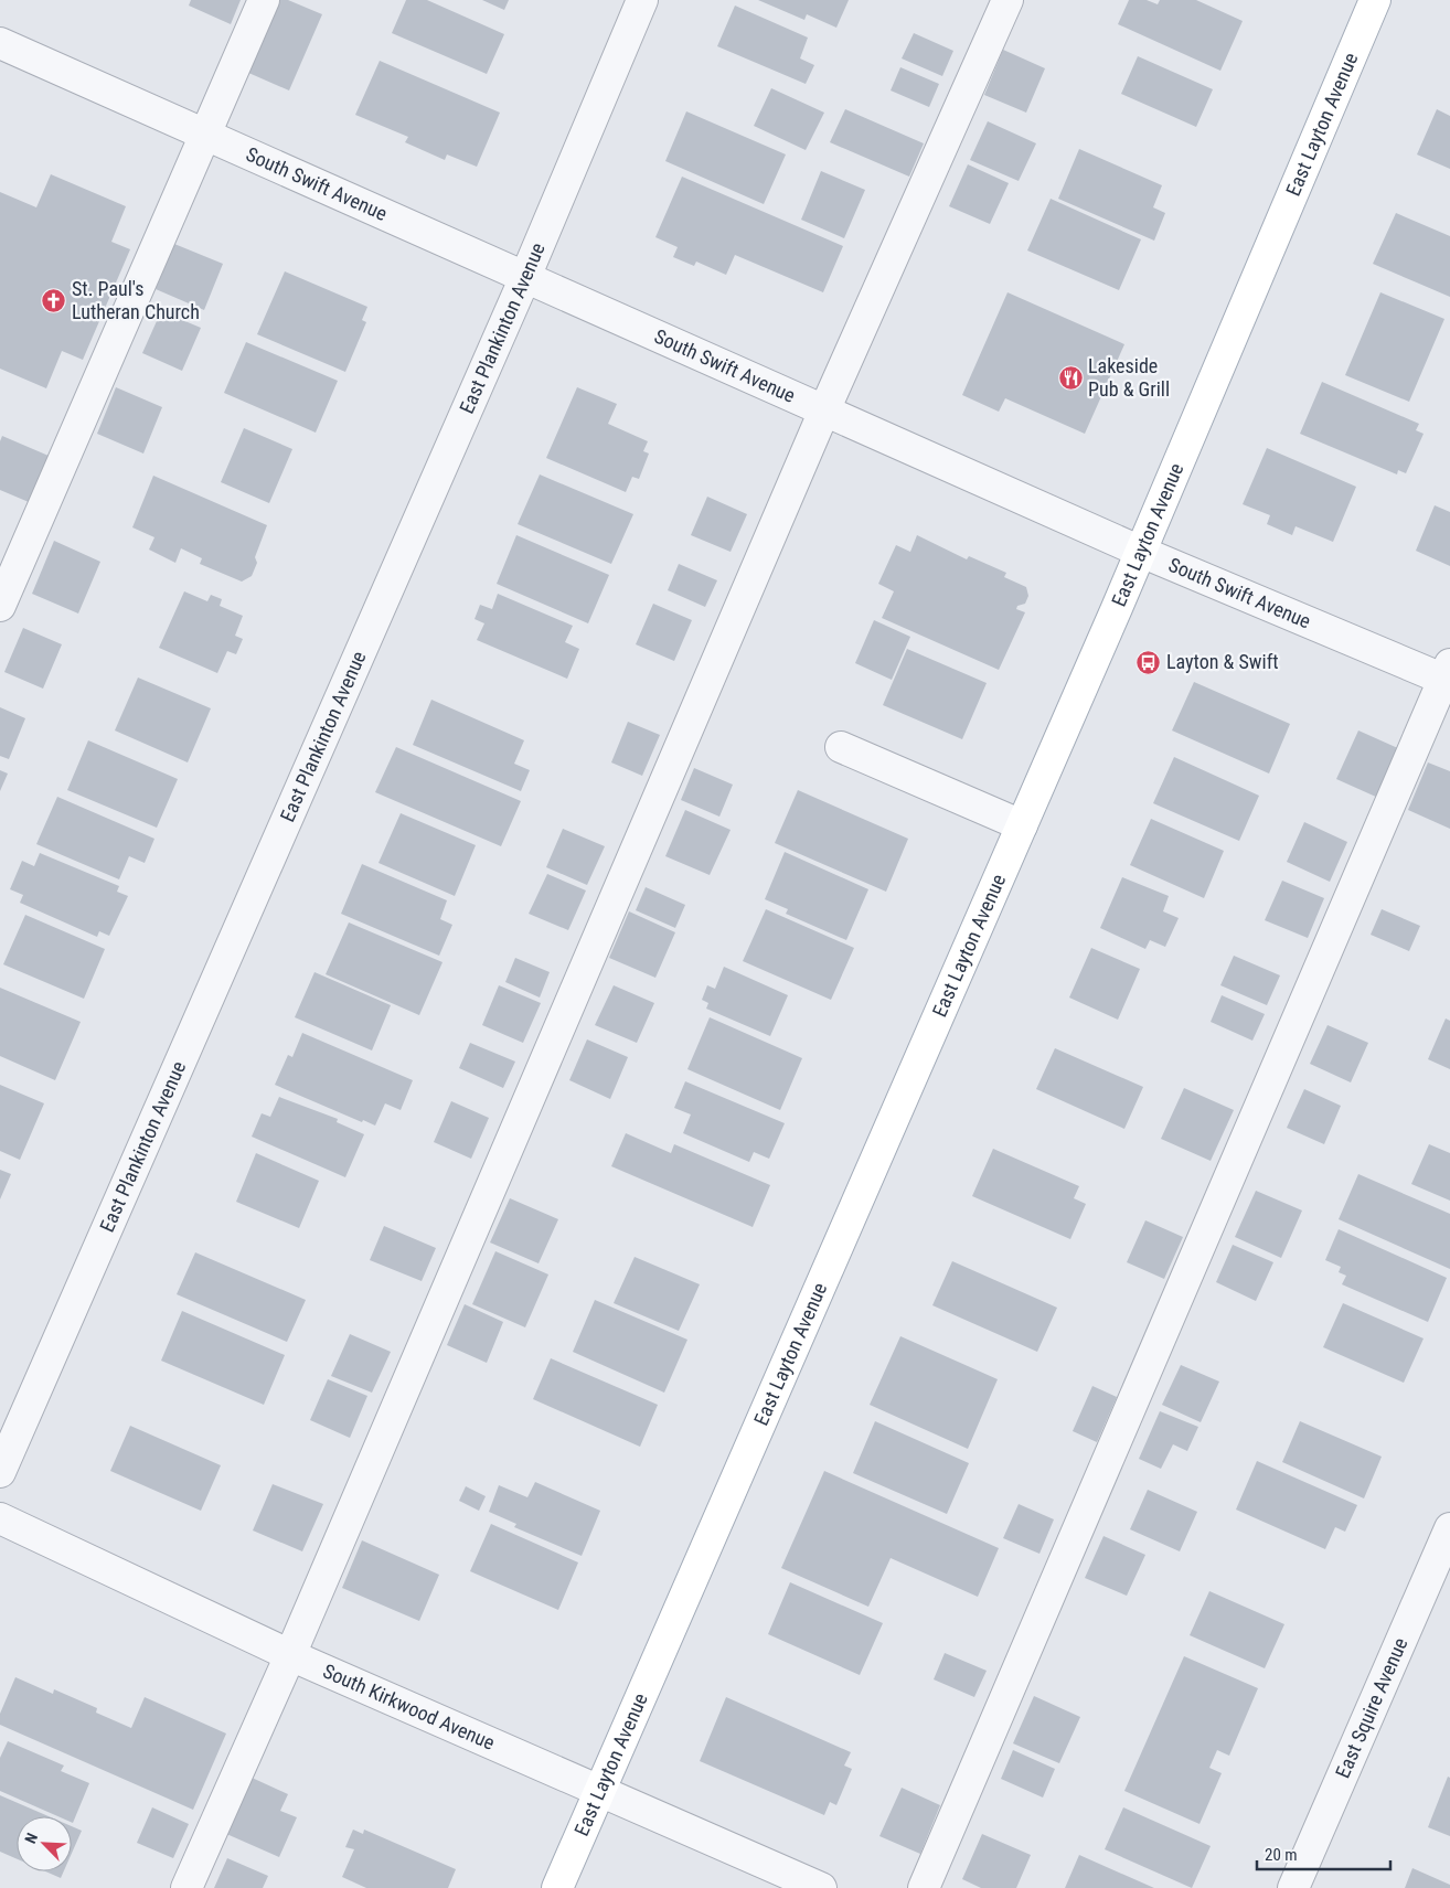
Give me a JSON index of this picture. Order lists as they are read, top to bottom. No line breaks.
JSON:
{"streets":{"main road":["East Layton Avenue"],"street":["South Swift Avenue","East Plankinton Avenue","South Kirkwood Avenue","East Squire Avenue"]},"crossings":[["East Layton Avenue","South Swift Avenue"],["East Layton Avenue","South Kirkwood Avenue"],["South Swift Avenue","East Plankinton Avenue"]],"places":{"church":["St. Paul's Lutheran Church"],"restaurant":["Lakeside Pub & Grill"],"bus stop":["Layton & Swift"]},"scale_bar":"20 m","north":"top left"}
